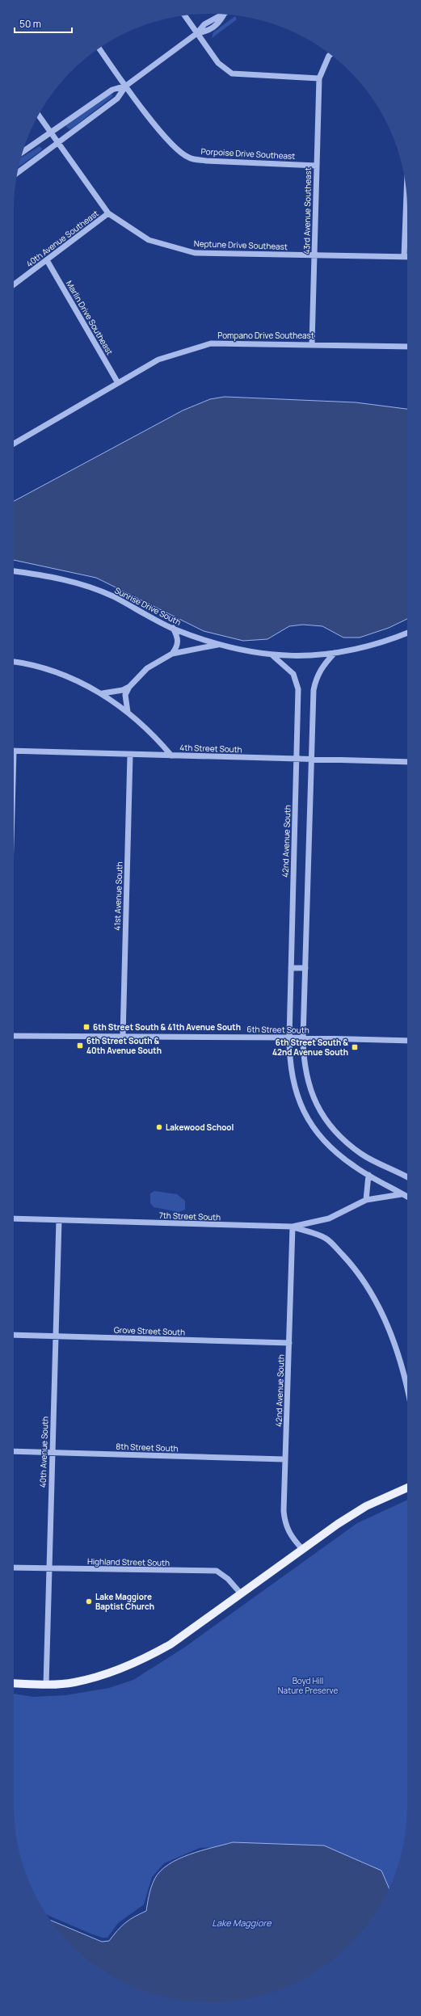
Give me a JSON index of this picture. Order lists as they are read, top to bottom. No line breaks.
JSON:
{"streets":{"street":["Porpoise Drive Southeast","43rd Avenue Southeast","40th Avenue Southeast","Neptune Drive Southeast","Marlin Drive Southeast","Pompano Drive Southeast","Sunrise Drive South","4th Street South","42nd Avenue South","41st Avenue South","6th Street South","7th Street South","Grove Street South","8th Street South","40th Avenue South","Highland Street South"]},"crossings":[["Porpoise Drive Southeast","43rd Avenue Southeast"],["43rd Avenue Southeast","Neptune Drive Southeast"],["43rd Avenue Southeast","Pompano Drive Southeast"],["40th Avenue Southeast","Neptune Drive Southeast"],["40th Avenue Southeast","Marlin Drive Southeast"],["Marlin Drive Southeast","Pompano Drive Southeast"],["Sunrise Drive South","42nd Avenue South"],["4th Street South","42nd Avenue South"],["4th Street South","41st Avenue South"],["42nd Avenue South","6th Street South"],["42nd Avenue South","7th Street South"],["42nd Avenue South","Grove Street South"],["42nd Avenue South","8th Street South"],["41st Avenue South","6th Street South"],["7th Street South","40th Avenue South"],["Grove Street South","40th Avenue South"],["8th Street South","40th Avenue South"],["40th Avenue South","Highland Street South"]],"water":["Lake Maggiore"],"parks":["Boyd Hill Nature Preserve"],"places":{"transit":["6th Street South & 41th Avenue South","6th Street South & 40th Avenue South","6th Street South & 42nd Avenue South"],"other":["Lakewood School","Lake Maggiore Baptist Church"]},"scale_bar":"50 m"}
